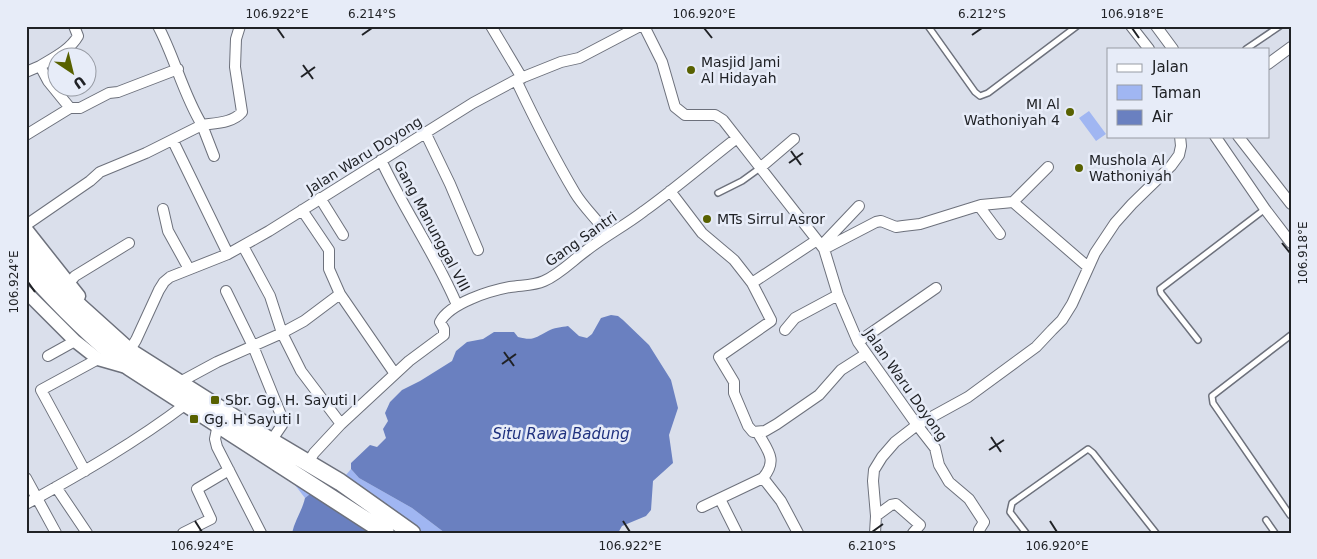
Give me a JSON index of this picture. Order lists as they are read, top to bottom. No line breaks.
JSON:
{"streets":{"street":["Jalan Waru Doyong","Gang Manunggal VIII","Gang Santri"]},"crossings":[["Jalan Waru Doyong","Gang Manunggal VIII"],["Jalan Waru Doyong","Gang Santri"],["Gang Manunggal VIII","Gang Santri"]],"water":["Situ Rawa Badung"],"places":{"other":["Masjid Jami Al Hidayah","MI Al Wathoniyah 4","Mushola Al Wathoniyah","MTs Sirrul Asror"],"transit":["Sbr. Gg. H. Sayuti I","Gg. H Sayuti I"]},"legend":["Jalan","Taman","Air"],"north":"bottom right","coordinates":["106.922°E","6.214°S","106.920°E","6.212°S","106.918°E","106.924°E","6.210°S"]}
